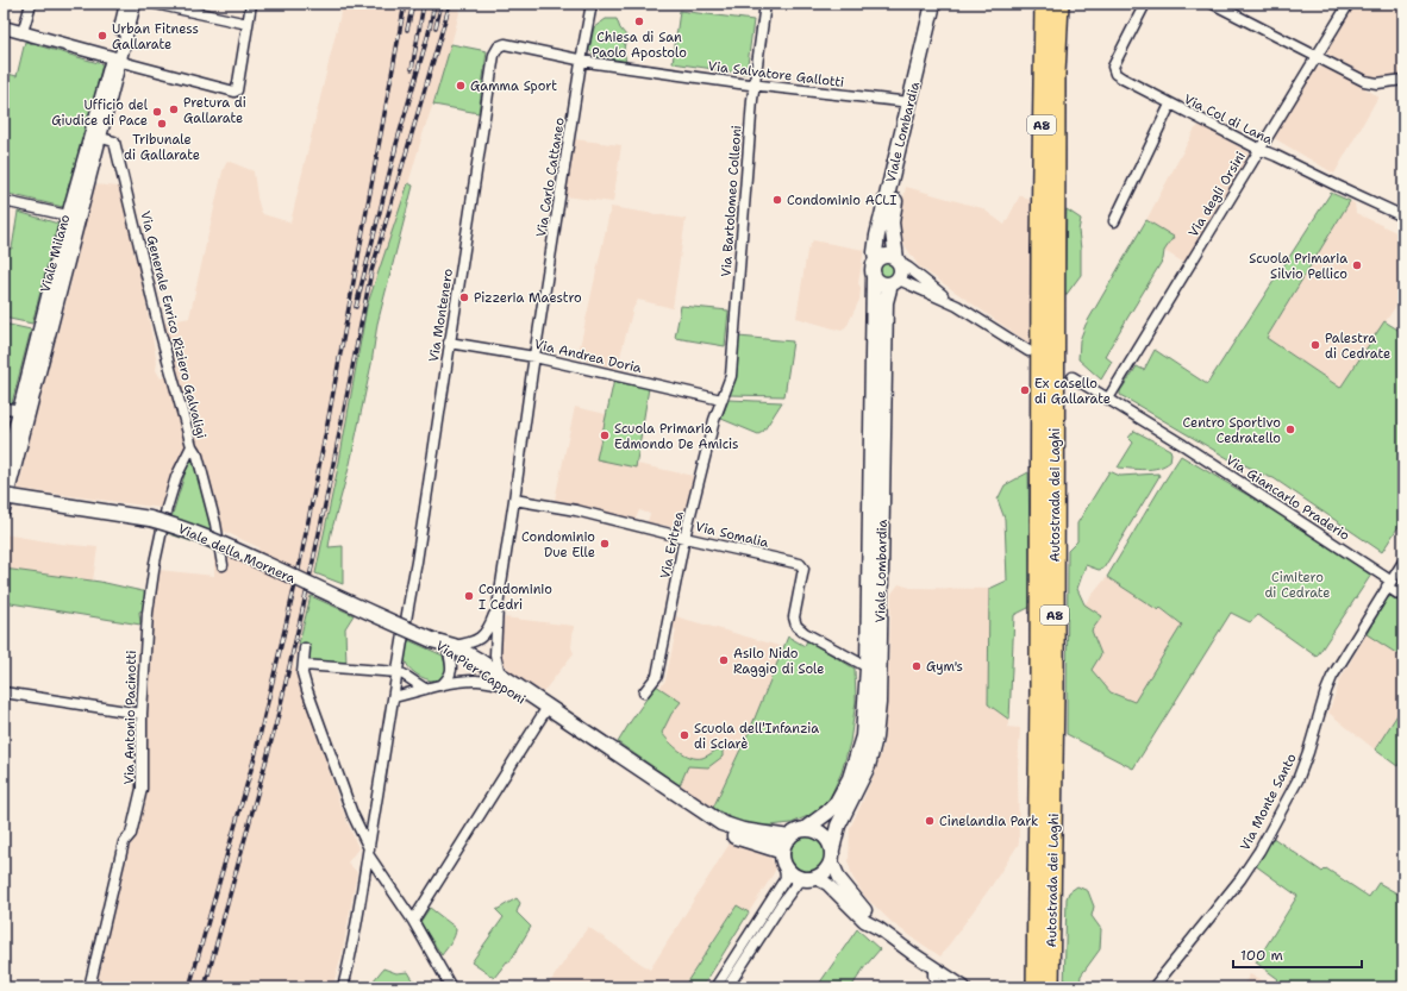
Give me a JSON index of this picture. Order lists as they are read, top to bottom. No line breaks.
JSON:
{"streets":{"highway":["A8","Autostrada dei Laghi"],"main road":["Viale Lombardia","Viale della Mornera","Via Pier Capponi"],"street":["Via Salvatore Gallotti","Via Col di Lana","Via Carlo Cattaneo","Via degli Orsini","Via Bartolomeo Colleoni","Viale Milano","Via Montenero","Via Generale Enrico Riziero Galvaligi","Via Andrea Doria","Via Giancarlo Praderio","Via Somalia","Via Eritrea","Via Antonio Pacinotti","Via Monte Santo"]},"crossings":[["Via Salvatore Gallotti","Viale Lombardia"],["Via Salvatore Gallotti","Via Carlo Cattaneo"],["Via Salvatore Gallotti","Via Bartolomeo Colleoni"],["Via Salvatore Gallotti","Via Montenero"],["Via Col di Lana","Via degli Orsini"],["Viale Lombardia","Via Somalia"],["Viale Lombardia","Via Pier Capponi"],["Via Carlo Cattaneo","Via Montenero"],["Via Carlo Cattaneo","Via Andrea Doria"],["Via Carlo Cattaneo","Via Somalia"],["Via degli Orsini","Via Giancarlo Praderio"],["Via Bartolomeo Colleoni","Via Andrea Doria"],["Via Bartolomeo Colleoni","Via Eritrea"],["Viale Milano","Via Generale Enrico Riziero Galvaligi"],["Via Montenero","Via Andrea Doria"],["Via Generale Enrico Riziero Galvaligi","Via Antonio Pacinotti"],["Via Andrea Doria","Via Eritrea"],["Via Giancarlo Praderio","Via Monte Santo"],["Via Somalia","Via Eritrea"],["Viale della Mornera","Via Pier Capponi"]],"parks":["Cimitero di Cedrate"],"places":["Chiesa di San Paolo Apostolo","Urban Fitness Gallarate","Gamma Sport","Pretura di Gallarate","Ufficio del Giudice di Pace","Tribunale di Gallarate","Condominio ACLI","Scuola Primaria Silvio Pellico","Pizzeria Maestro","Palestra di Cedrate","Ex casello di Gallarate","Centro Sportivo Cedratello","Scuola Primaria Edmondo De Amicis","Condominio Due Elle","Condominio I Cedri","Asilo Nido Raggio di Sole","Gym's","Scuola dell'Infanzia di Sciarè","Cinelandia Park"],"scale_bar":"100 m"}
